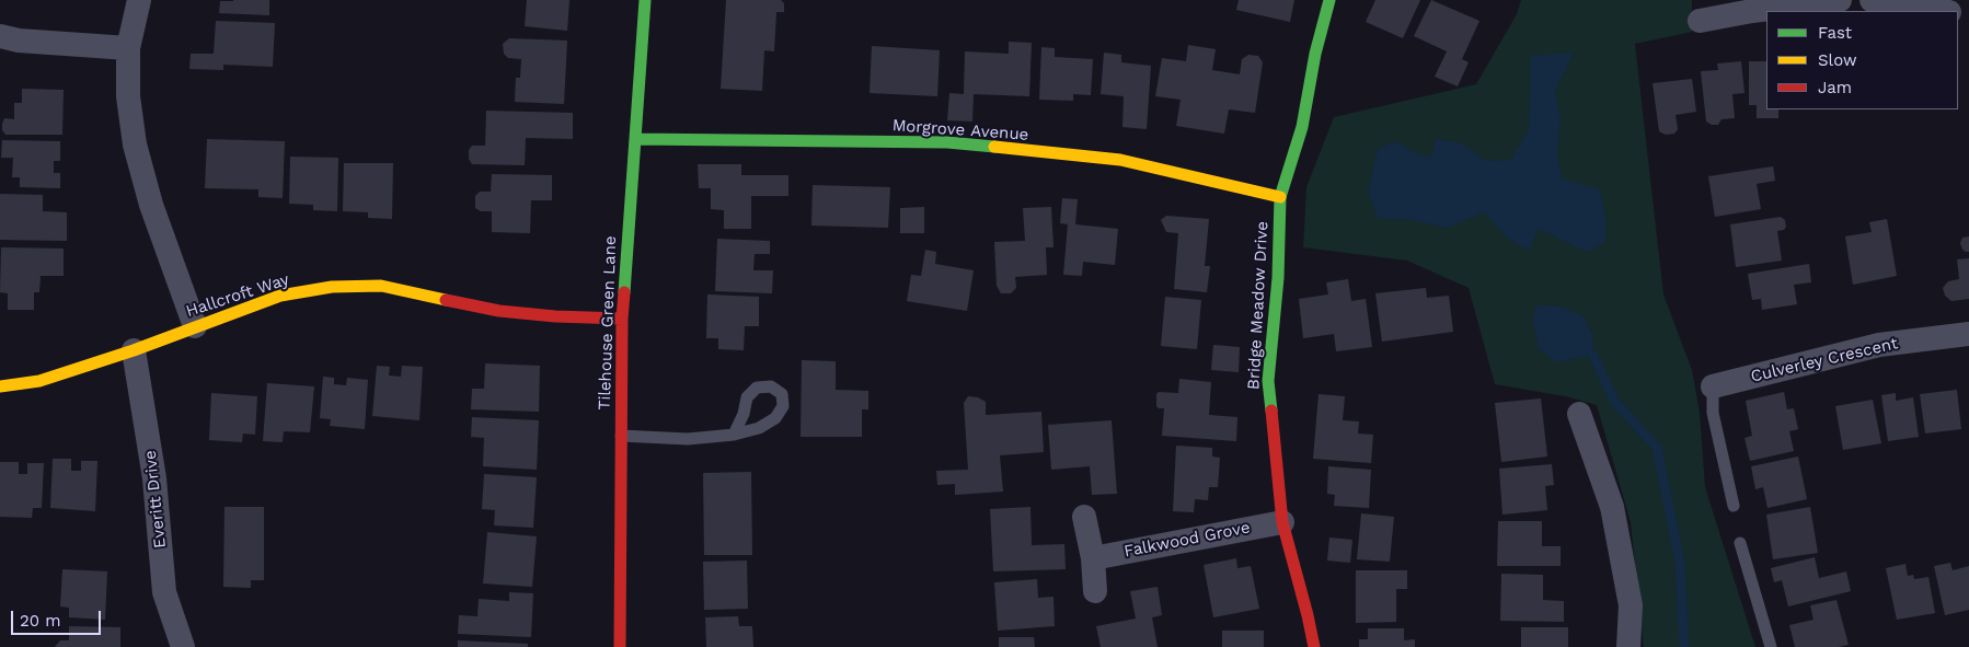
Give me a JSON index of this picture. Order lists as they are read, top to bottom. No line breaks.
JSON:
{"streets":{"street":["Morgrove Avenue","Hallcroft Way","Bridge Meadow Drive","Tilehouse Green Lane","Culverley Crescent","Everitt Drive","Falkwood Grove"]},"crossings":[["Morgrove Avenue","Bridge Meadow Drive"],["Morgrove Avenue","Tilehouse Green Lane"],["Hallcroft Way","Tilehouse Green Lane"],["Hallcroft Way","Everitt Drive"],["Bridge Meadow Drive","Falkwood Grove"]],"legend":["Fast","Slow","Jam"],"scale_bar":"20 m"}
